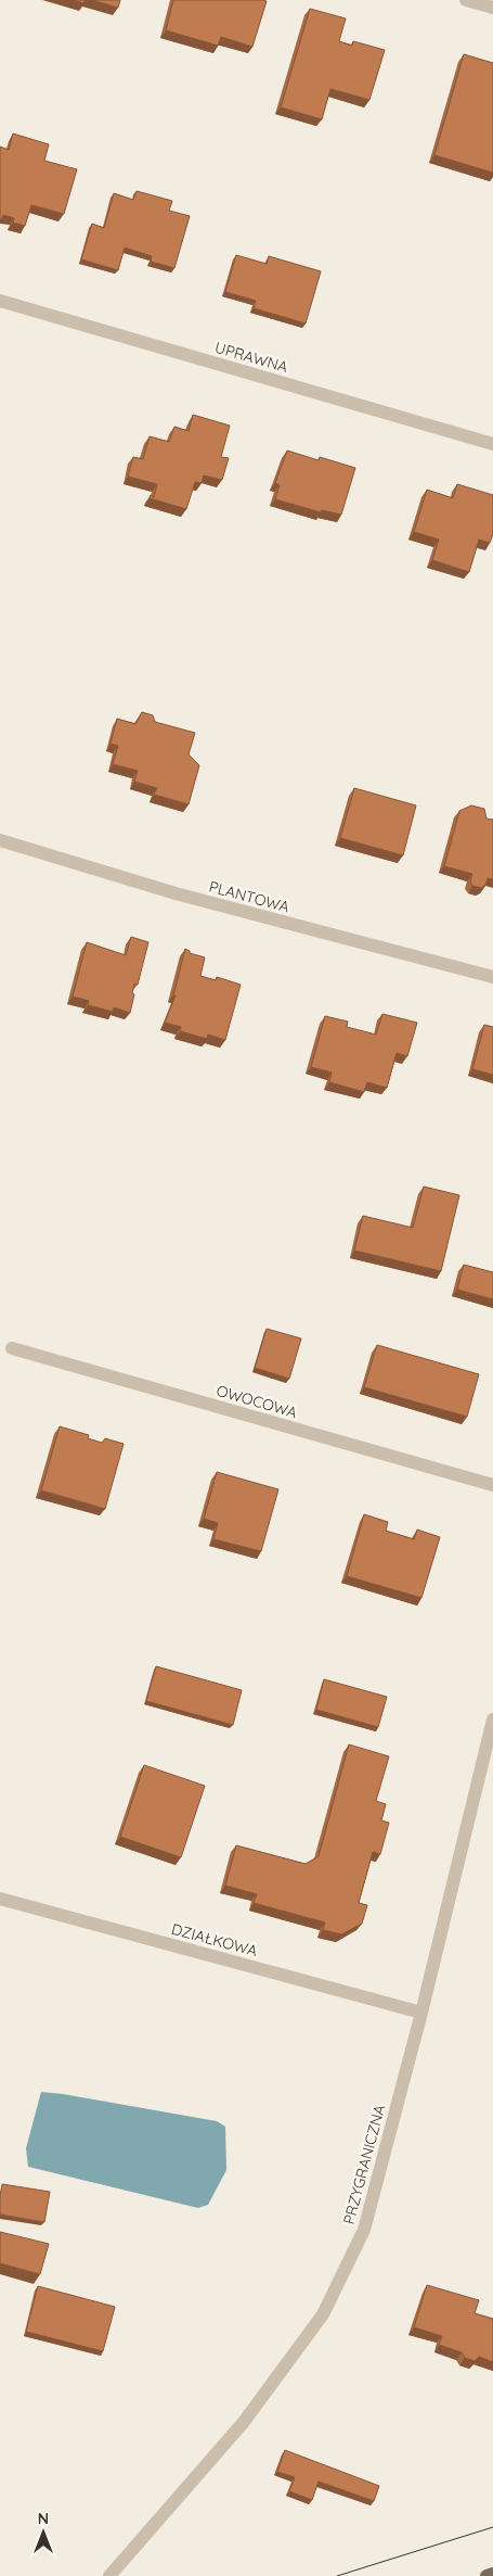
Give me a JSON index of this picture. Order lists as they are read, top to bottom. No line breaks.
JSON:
{"streets":{"street":["UPRAWNA","PLANTOWA","OWOCOWA","DZIAŁKOWA","PRZYGRANICZNA"]},"crossings":[["DZIAŁKOWA","PRZYGRANICZNA"]],"north":"top"}
